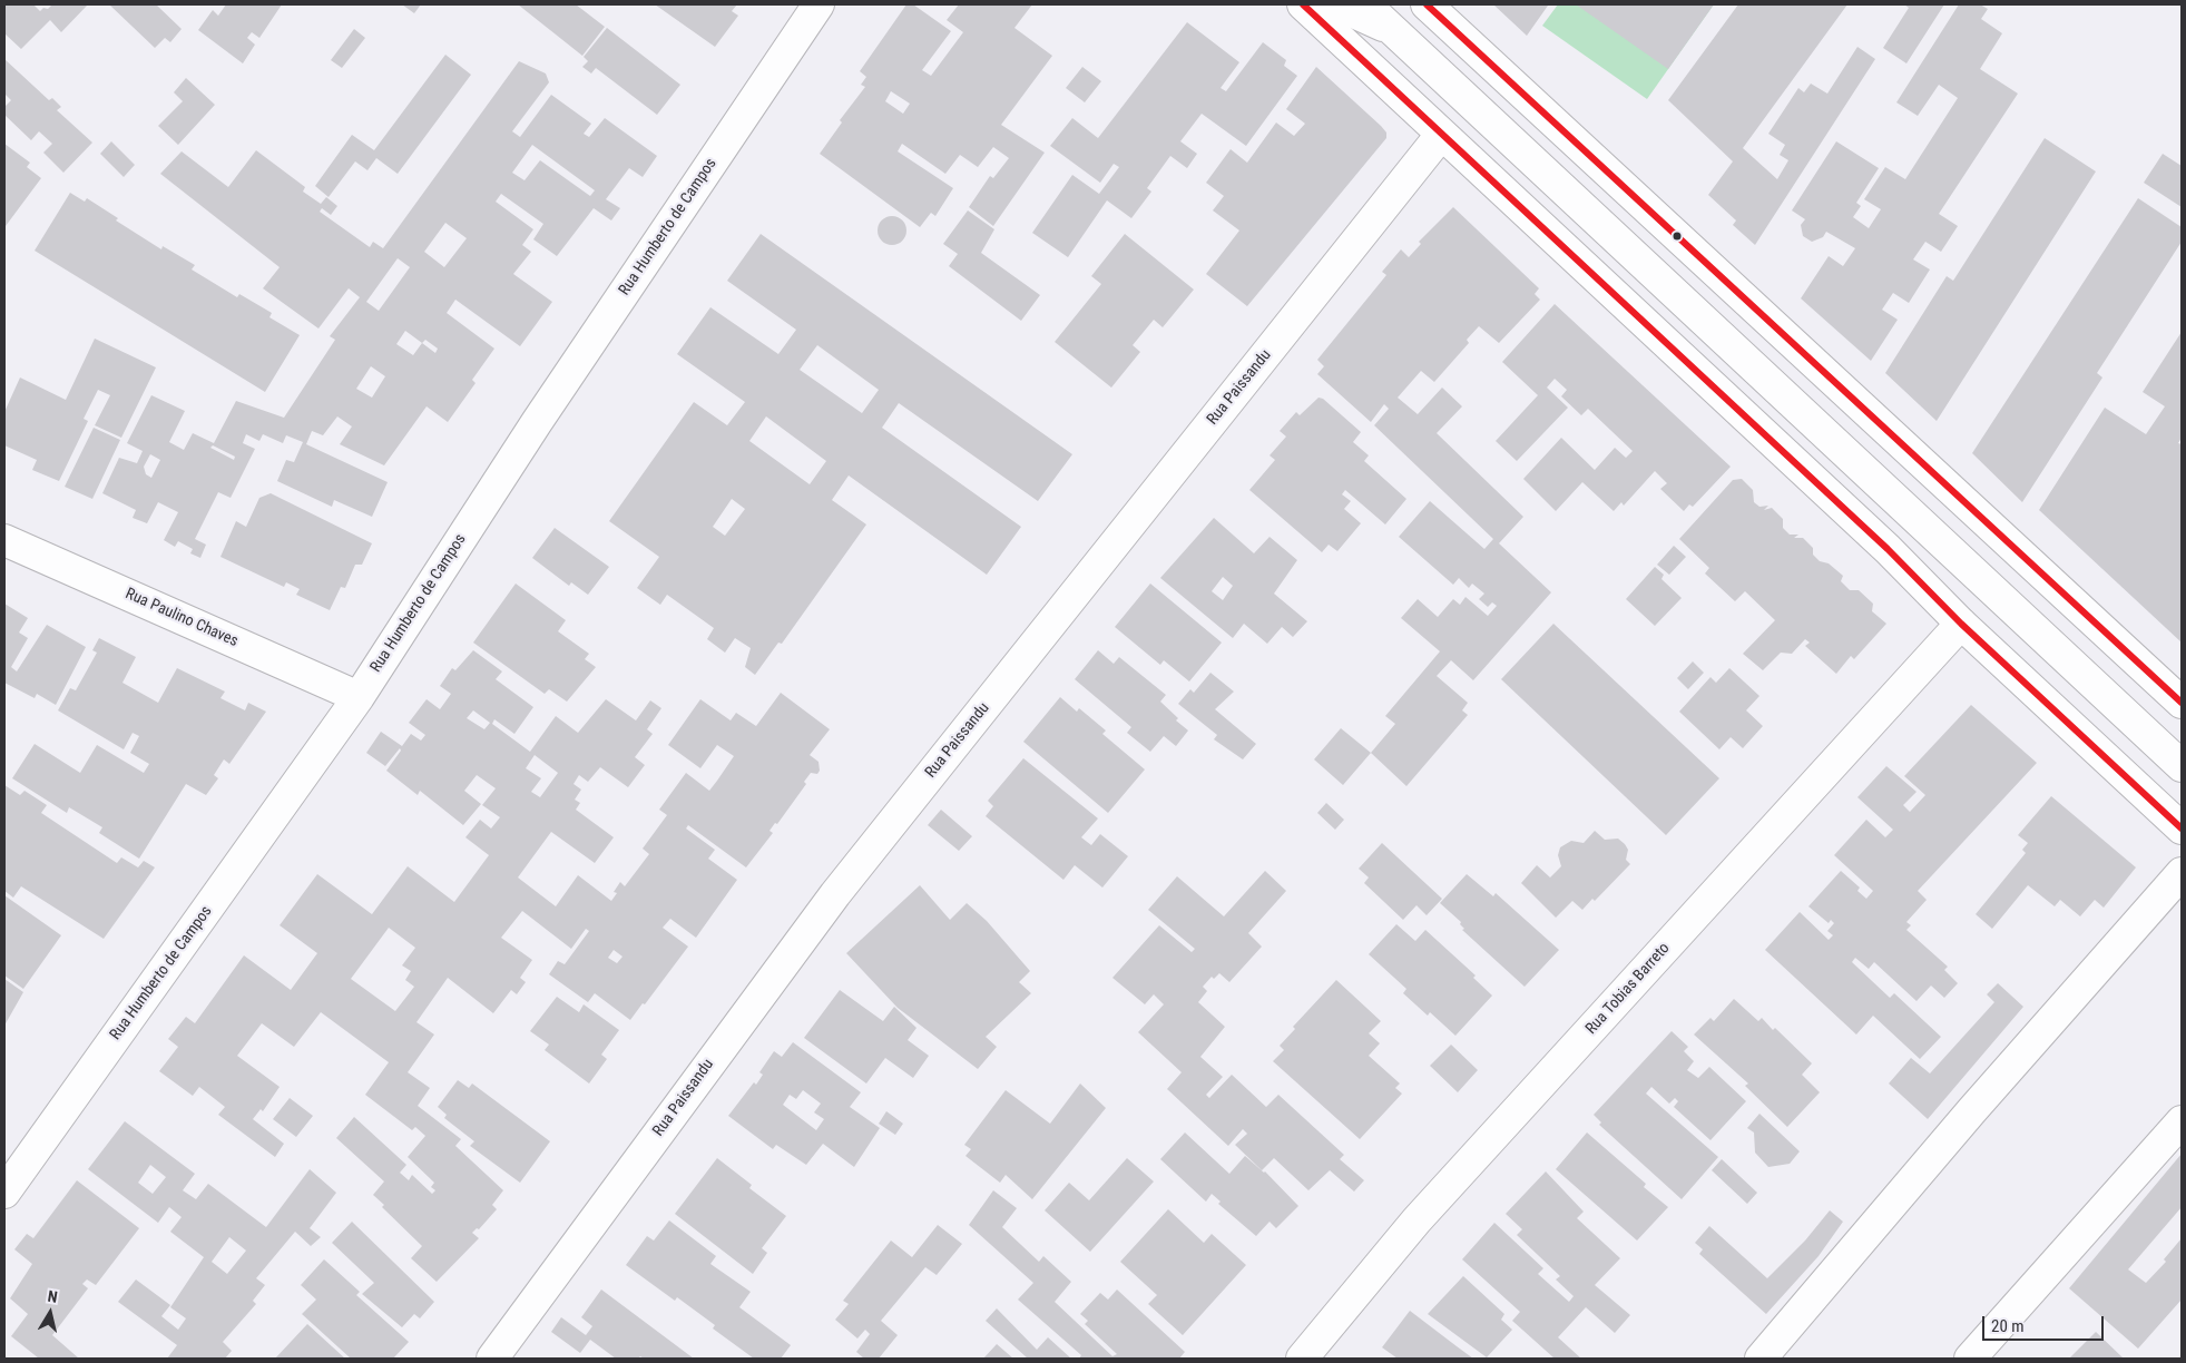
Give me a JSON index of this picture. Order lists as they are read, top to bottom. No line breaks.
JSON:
{"streets":{"street":["Rua Humberto de Campos","Rua Paissandu","Rua Paulino Chaves","Rua Tobias Barreto"]},"crossings":[["Rua Humberto de Campos","Rua Paulino Chaves"]],"scale_bar":"20 m","north":"top"}
